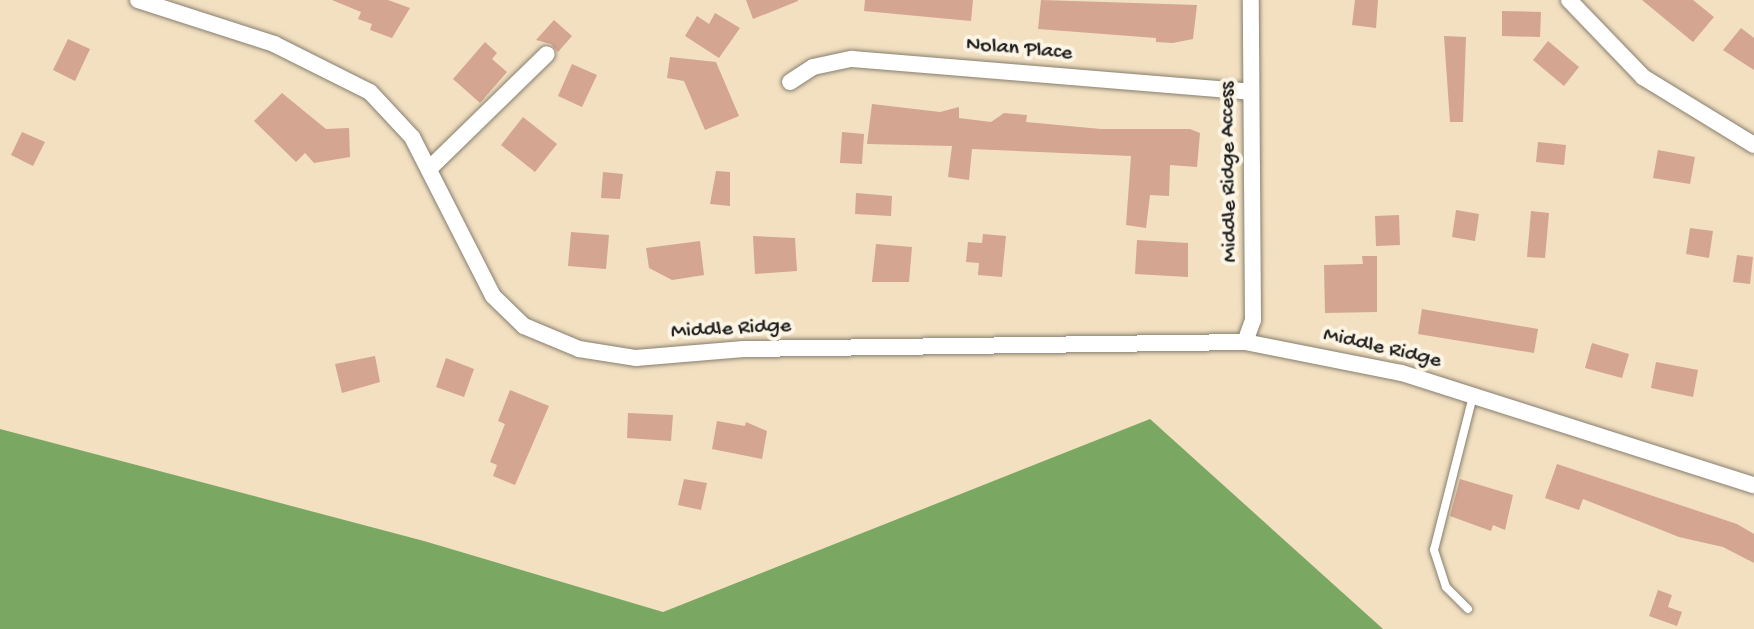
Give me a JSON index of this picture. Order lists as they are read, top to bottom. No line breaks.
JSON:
{"streets":{"street":["Nolan Place","Middle Ridge Access","Middle Ridge"]},"crossings":[["Nolan Place","Middle Ridge Access"],["Middle Ridge Access","Middle Ridge"]]}
